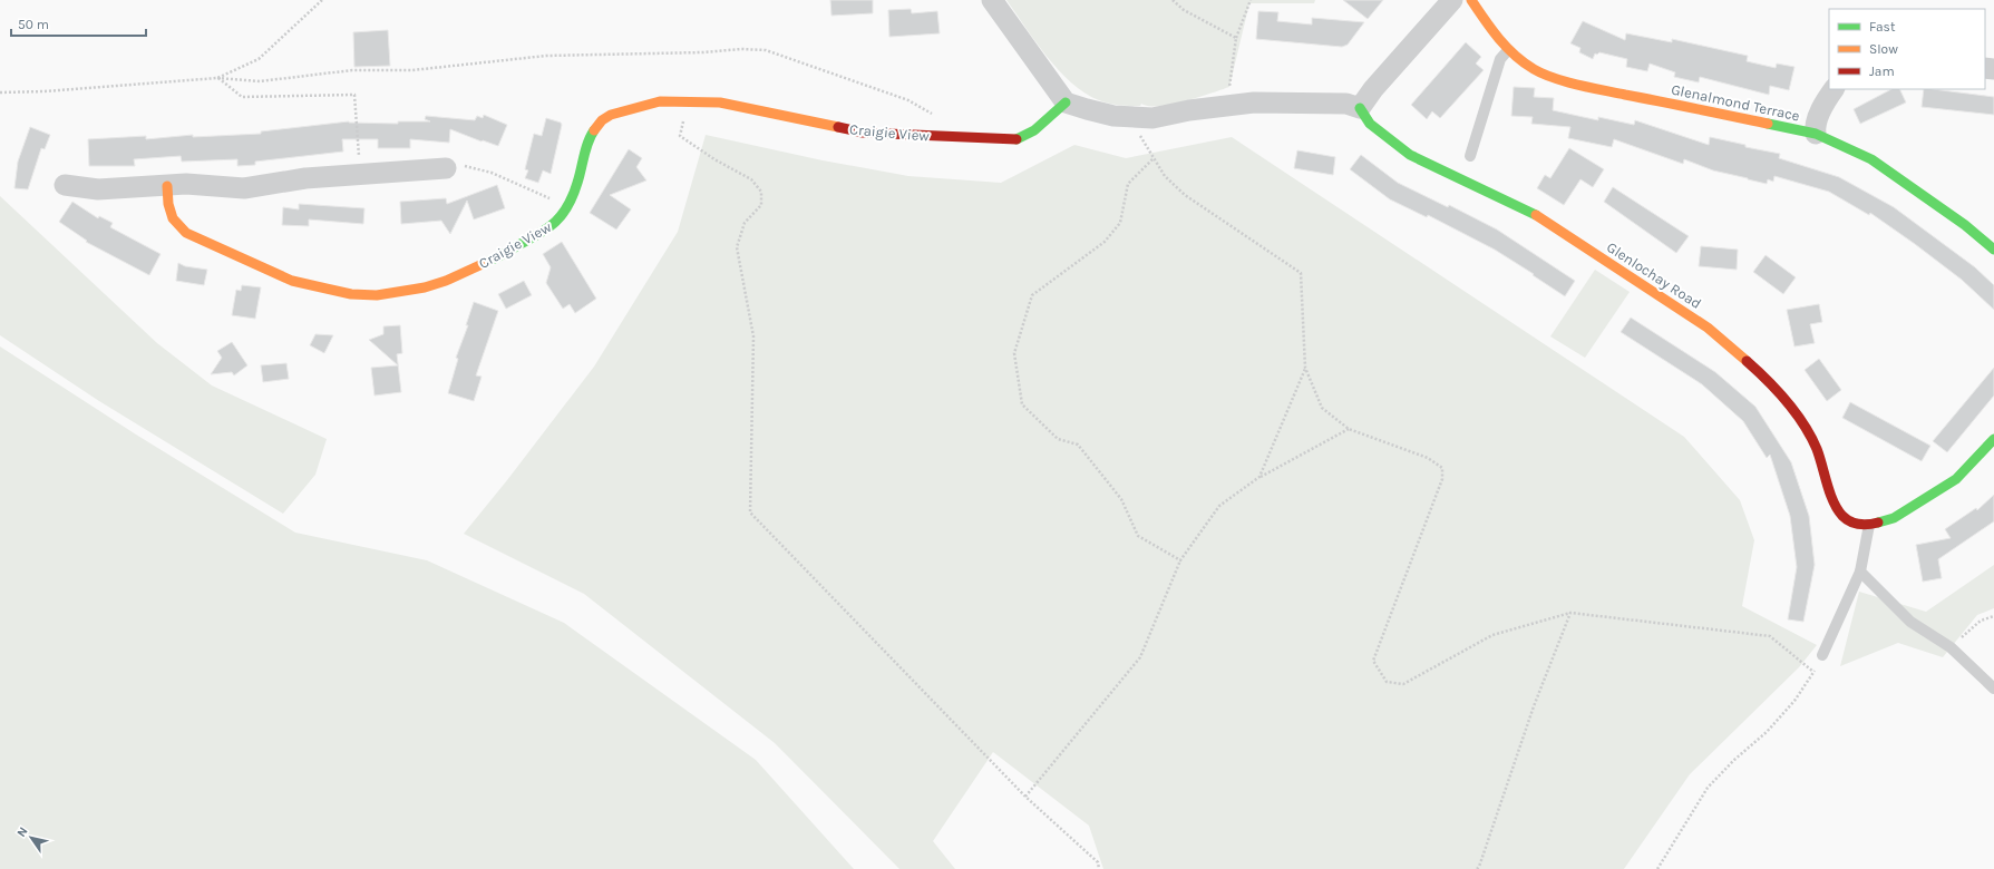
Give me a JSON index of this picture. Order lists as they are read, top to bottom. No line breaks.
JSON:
{"streets":{"street":["Glenalmond Terrace","Craigie View","Glenlochay Road"]},"legend":["Fast","Slow","Jam"],"scale_bar":"50 m","north":"top left"}
